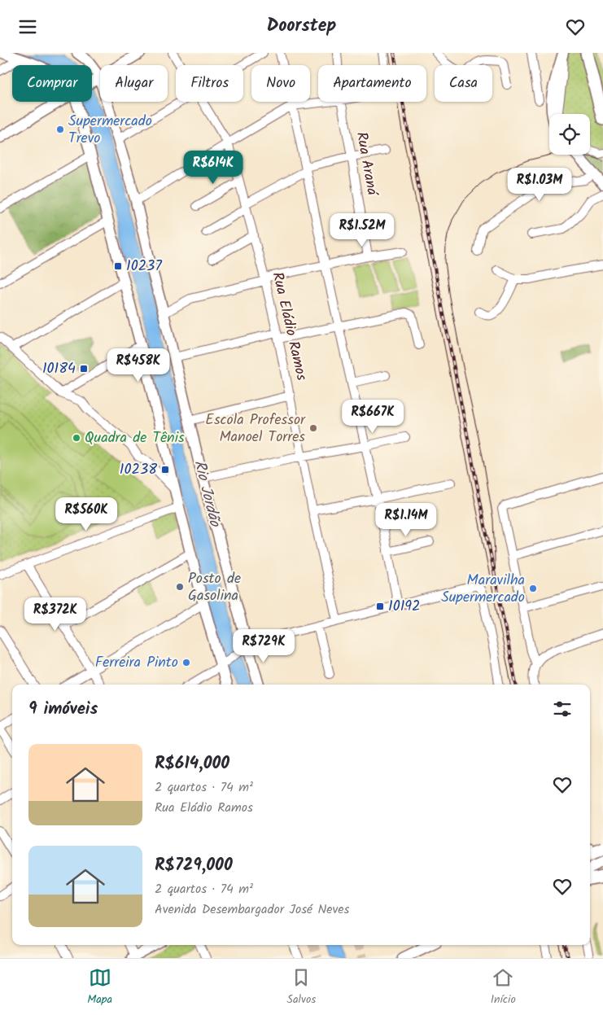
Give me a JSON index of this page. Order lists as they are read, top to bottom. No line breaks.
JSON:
{"streets":{"street":["Rua Araná","Rua Eládio Ramos"]},"water":["Rio Jordão"],"places":{"other":["Supermercado Trevo","Escola Professor Manoel Torres","Quadra de Tênis","Posto de Gasolina","Maravilha Supermercado","Ferreira Pinto"],"transit":["10237","10184","10238","10192"]},"page":{"header":"Doorstep","chip":["Comprar","Alugar","Filtros","Novo","Apartamento","Casa"],"price":["R$614K","R$1.03M","R$1.52M","R$458K","R$667K","R$560K","R$1.14M","R$372K","R$729K"],"heading":"9 imóveis","list":[{"name":"R$614,000","note":"2 quartos · 74 m² · Rua Eládio Ramos"},{"name":"R$729,000","note":"2 quartos · 74 m² · Avenida Desembargador José Neves"}],"tabs":["Mapa","Salvos","Início"]}}
